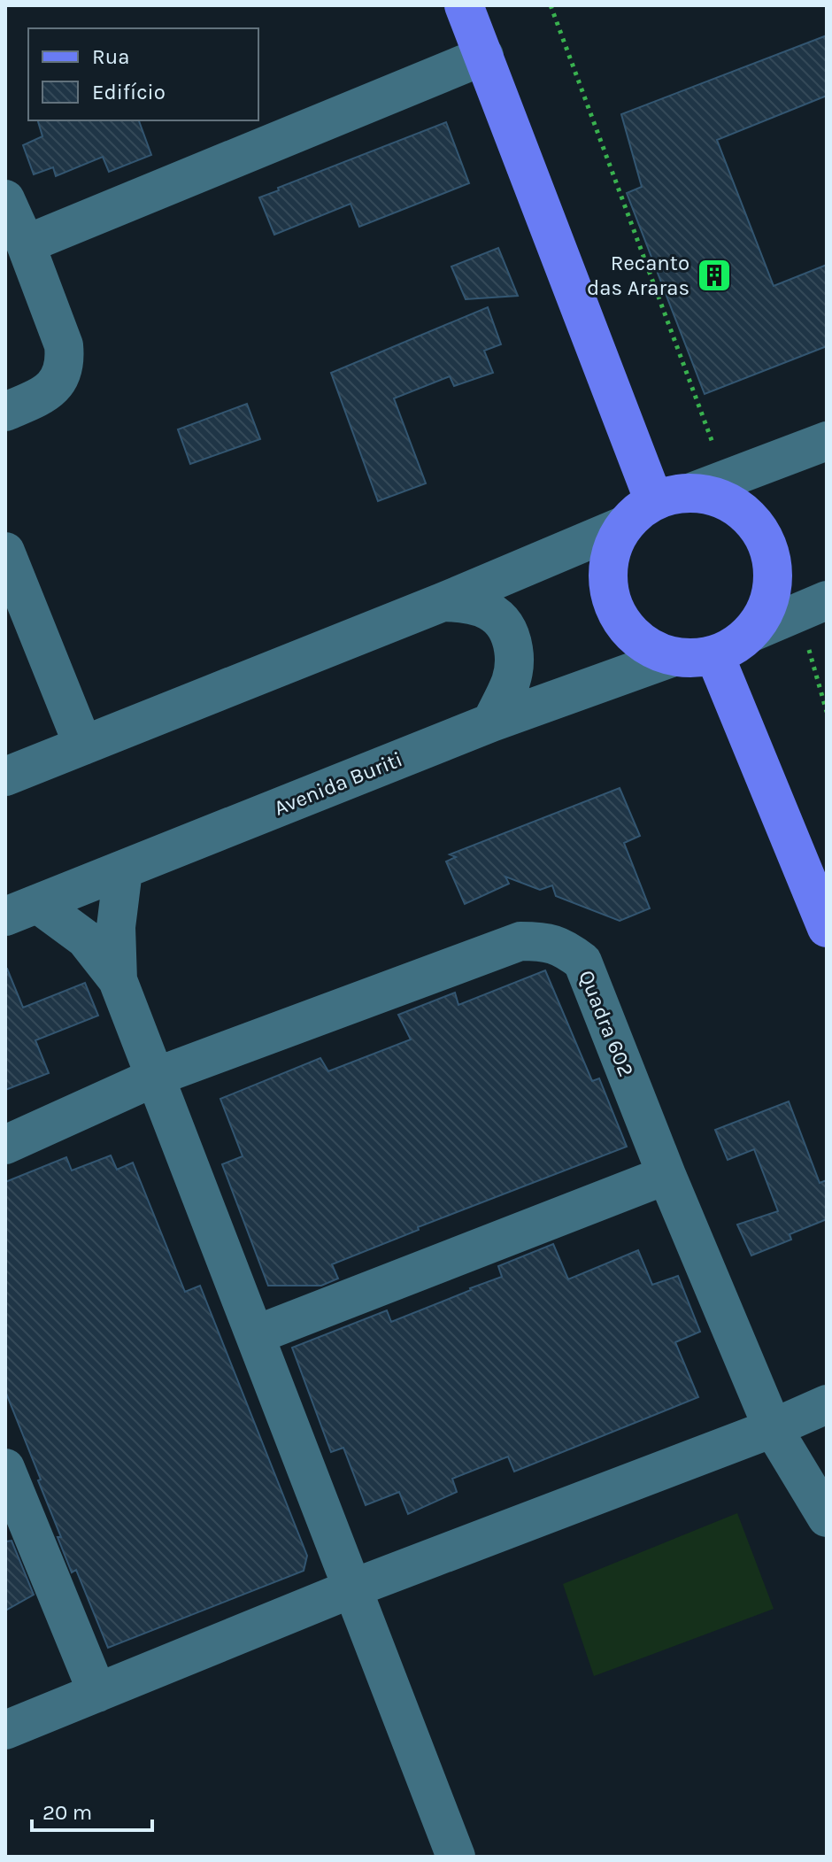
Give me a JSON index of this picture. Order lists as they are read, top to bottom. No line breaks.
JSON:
{"streets":{"street":["Avenida Buriti","Quadra 602"]},"places":{"building":["Recanto das Araras"]},"legend":["Rua","Edifício"],"scale_bar":"20 m"}
